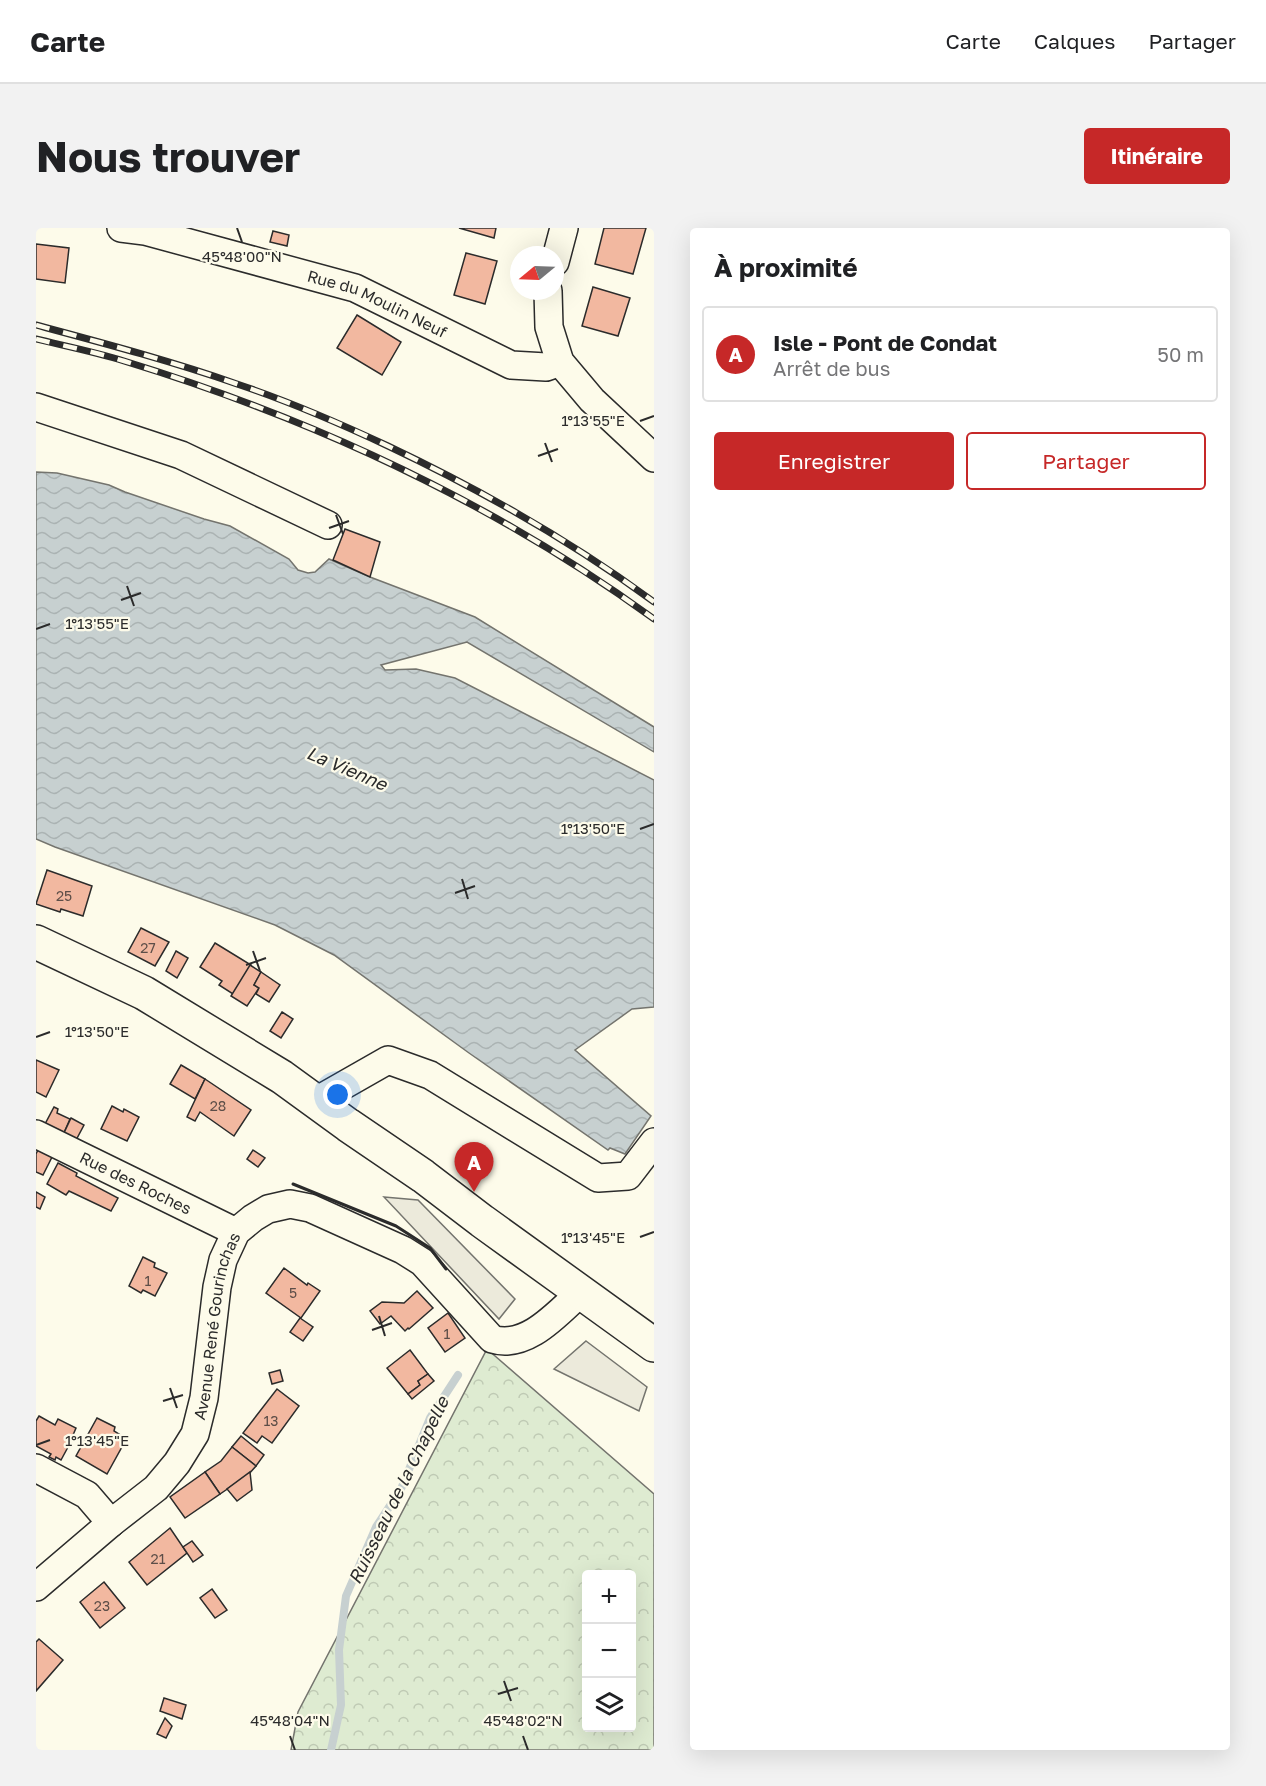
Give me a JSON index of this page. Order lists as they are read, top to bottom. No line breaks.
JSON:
{"streets":{"street":["Rue du Moulin Neuf","Rue des Roches","Avenue René Gourinchas"]},"crossings":[["Rue des Roches","Avenue René Gourinchas"]],"water":["La Vienne","Ruisseau de la Chapelle"],"house_numbers":["25","27","28","1","5","1","13","21","23"],"north":"left","page":{"header":"Carte","nav":["Carte","Calques","Partager"],"buttons":["Itinéraire",["Enregistrer","Partager"]],"title":"Nous trouver","heading":"À proximité","list":[{"mark":"A","name":"Isle - Pont de Condat","note":"Arrêt de bus","value":"50 m"}],"pins":"A","map_buttons":["+","−"]},"coordinates":["45°48'00\"N","1°13'55\"E","1°13'50\"E","1°13'45\"E","45°48'04\"N","45°48'02\"N"]}
